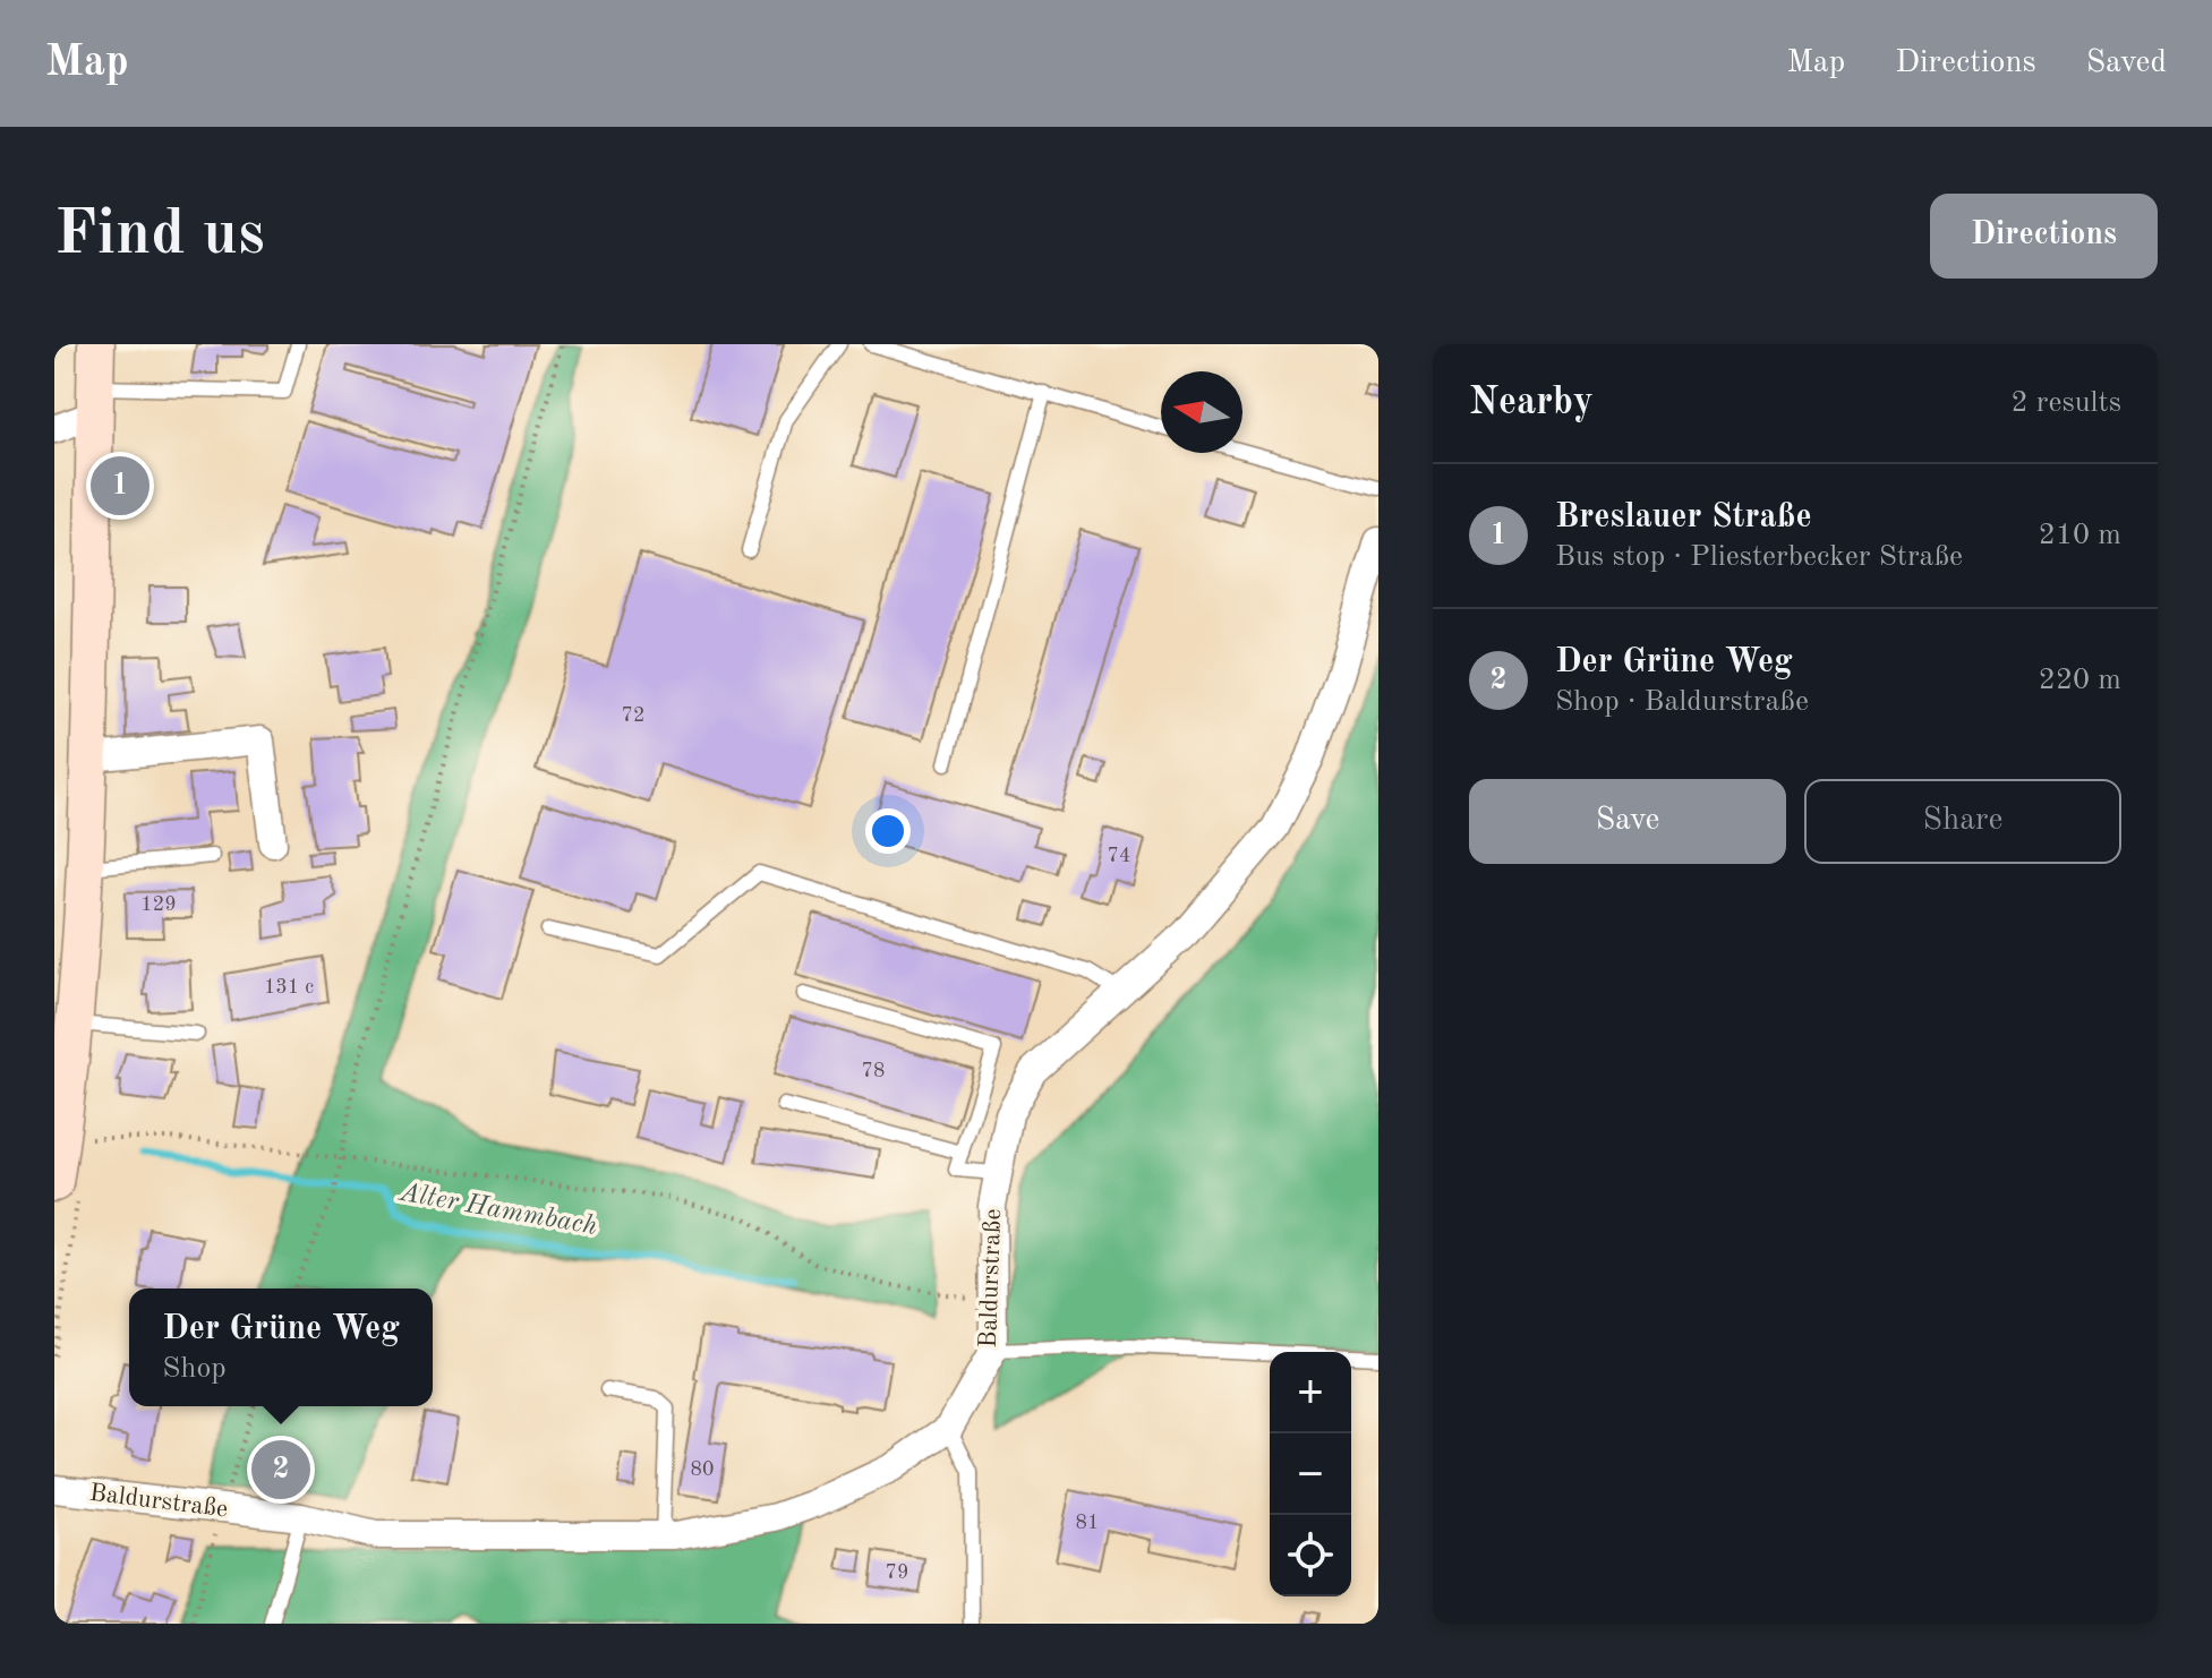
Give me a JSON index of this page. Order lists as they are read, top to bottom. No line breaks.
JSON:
{"streets":{"street":["Baldurstraße"]},"water":["Alter Hammbach"],"house_numbers":["72","74","129","131 c","78","80","81","79"],"north":"left","page":{"header":"Map","nav":["Map","Directions","Saved"],"buttons":["Directions",["Save","Share"]],"title":"Find us","heading":["Nearby","2 results"],"pins":["1","2"],"list":[{"mark":"1","name":"Breslauer Straße","note":"Bus stop · Pliesterbecker Straße","value":"210 m"},{"mark":"2","name":"Der Grüne Weg","note":"Shop · Baldurstraße","value":"220 m"}],"popup":["Der Grüne Weg","Shop"],"map_buttons":["+","−"]}}
